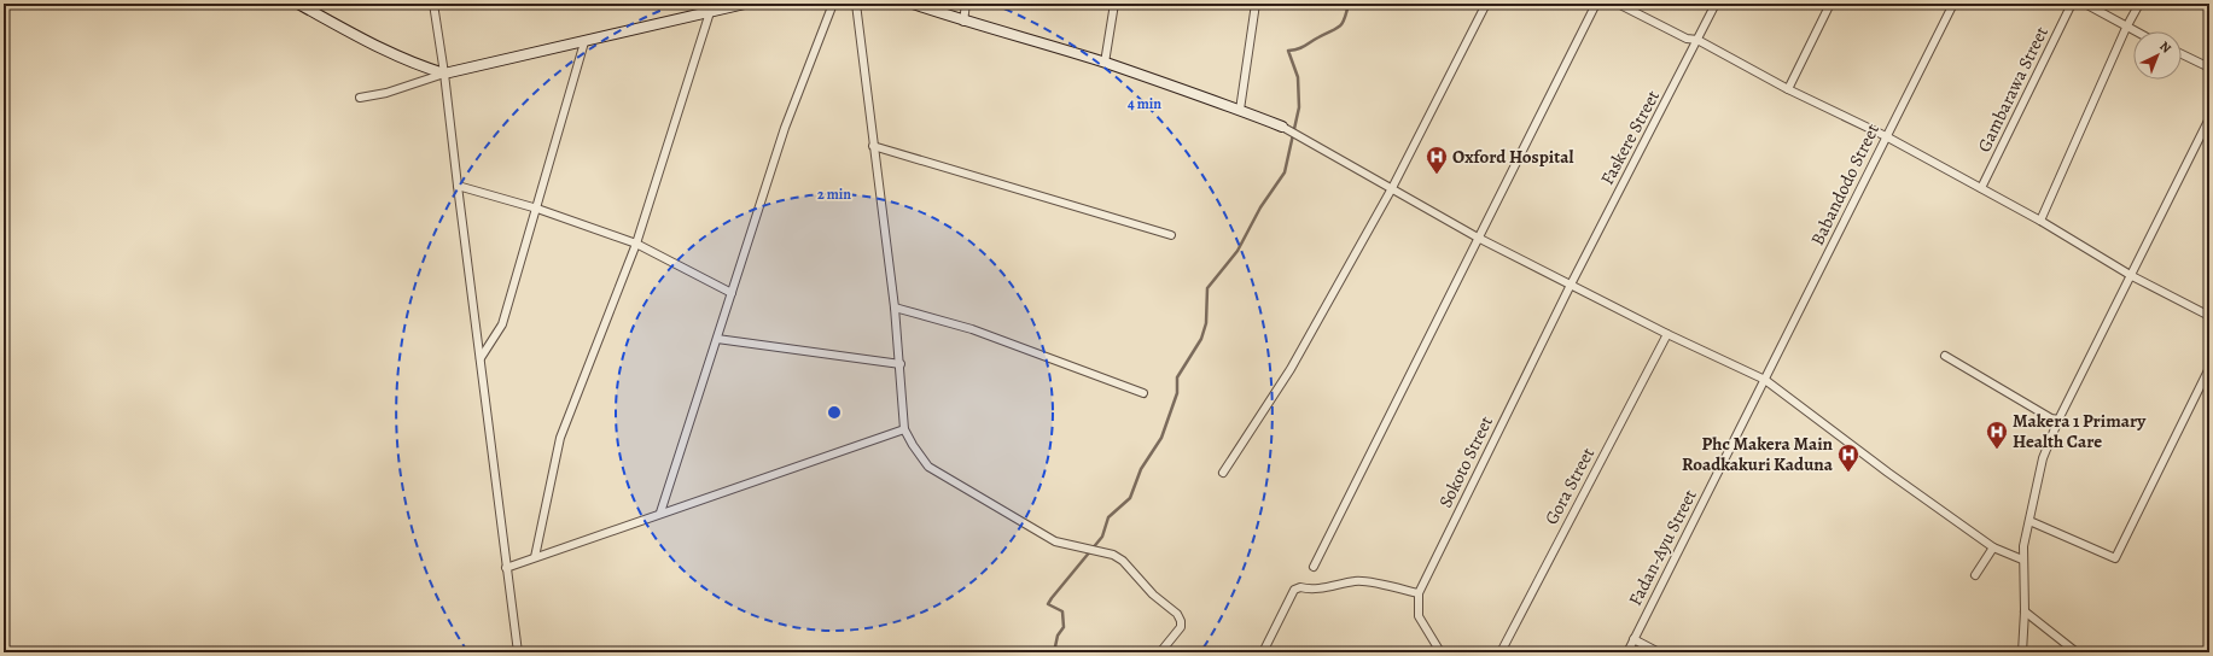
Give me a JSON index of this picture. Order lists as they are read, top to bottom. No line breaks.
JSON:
{"streets":{"street":["Gambarawa Street","Faskere Street","Babandodo Street","Sokoto Street","Gora Street","Fadan-Ayu Street"]},"crossings":[["Faskere Street","Sokoto Street"],["Babandodo Street","Fadan-Ayu Street"]],"places":{"hospital":["Oxford Hospital","Makera 1 Primary Health Care","Phc Makera Main Roadkakuri Kaduna"]},"north":"top right","rings":["4 min","2 min"]}
